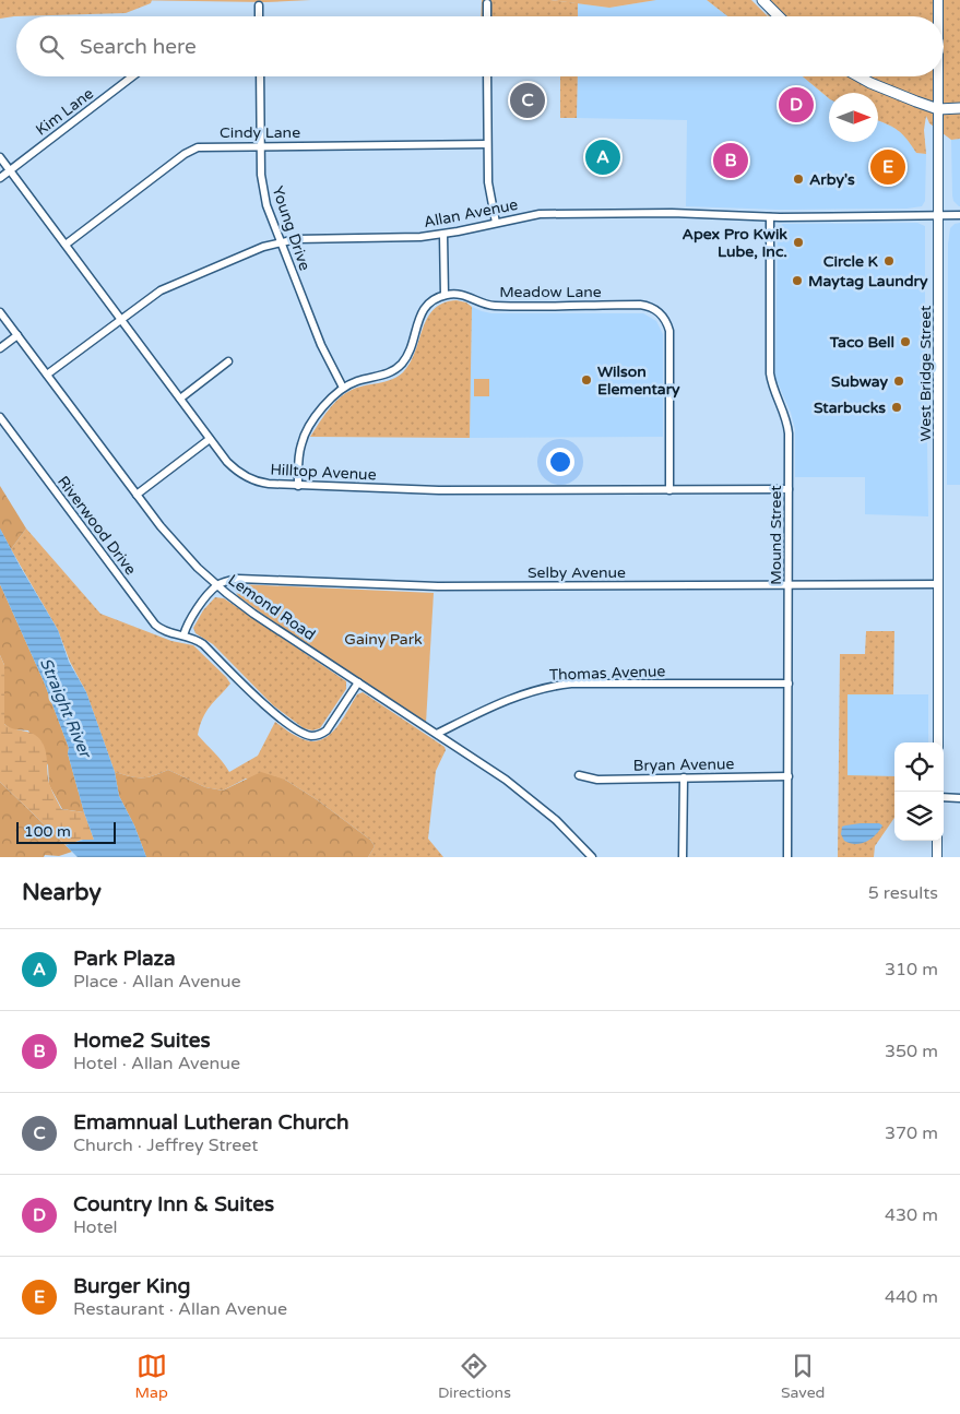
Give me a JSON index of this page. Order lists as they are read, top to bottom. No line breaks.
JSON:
{"streets":{"main road":["West Bridge Street"],"street":["Kim Lane","Cindy Lane","Allan Avenue","Young Drive","Meadow Lane","Hilltop Avenue","Riverwood Drive","Mound Street","Selby Avenue","Lemond Road","Thomas Avenue","Bryan Avenue"]},"crossings":[["Kim Lane","Hilltop Avenue"],["Cindy Lane","Young Drive"],["Cindy Lane","Hilltop Avenue"],["Allan Avenue","Young Drive"],["Allan Avenue","West Bridge Street"],["Allan Avenue","Hilltop Avenue"],["Allan Avenue","Mound Street"],["Allan Avenue","Lemond Road"],["Meadow Lane","Hilltop Avenue"],["West Bridge Street","Selby Avenue"],["Hilltop Avenue","Mound Street"],["Riverwood Drive","Lemond Road"],["Mound Street","Selby Avenue"],["Mound Street","Thomas Avenue"],["Mound Street","Bryan Avenue"],["Selby Avenue","Lemond Road"],["Lemond Road","Thomas Avenue"]],"water":["Straight River"],"parks":["Gainy Park"],"places":["Arby's","Apex Pro Kwik Lube, Inc.","Circle K","Maytag Laundry","Taco Bell","Wilson Elementary","Subway","Starbucks"],"scale_bar":"100 m","north":"right","page":{"search":"Search here","pins":["C","D","A","B","E"],"scale":"100 m","heading":["Nearby","5 results"],"list":[{"mark":"A","name":"Park Plaza","note":"Place · Allan Avenue","value":"310 m"},{"mark":"B","name":"Home2 Suites","note":"Hotel · Allan Avenue","value":"350 m"},{"mark":"C","name":"Emamnual Lutheran Church","note":"Church · Jeffrey Street","value":"370 m"},{"mark":"D","name":"Country Inn & Suites","note":"Hotel","value":"430 m"},{"mark":"E","name":"Burger King","note":"Restaurant · Allan Avenue","value":"440 m"}],"nav":["Map","Directions","Saved"]}}
